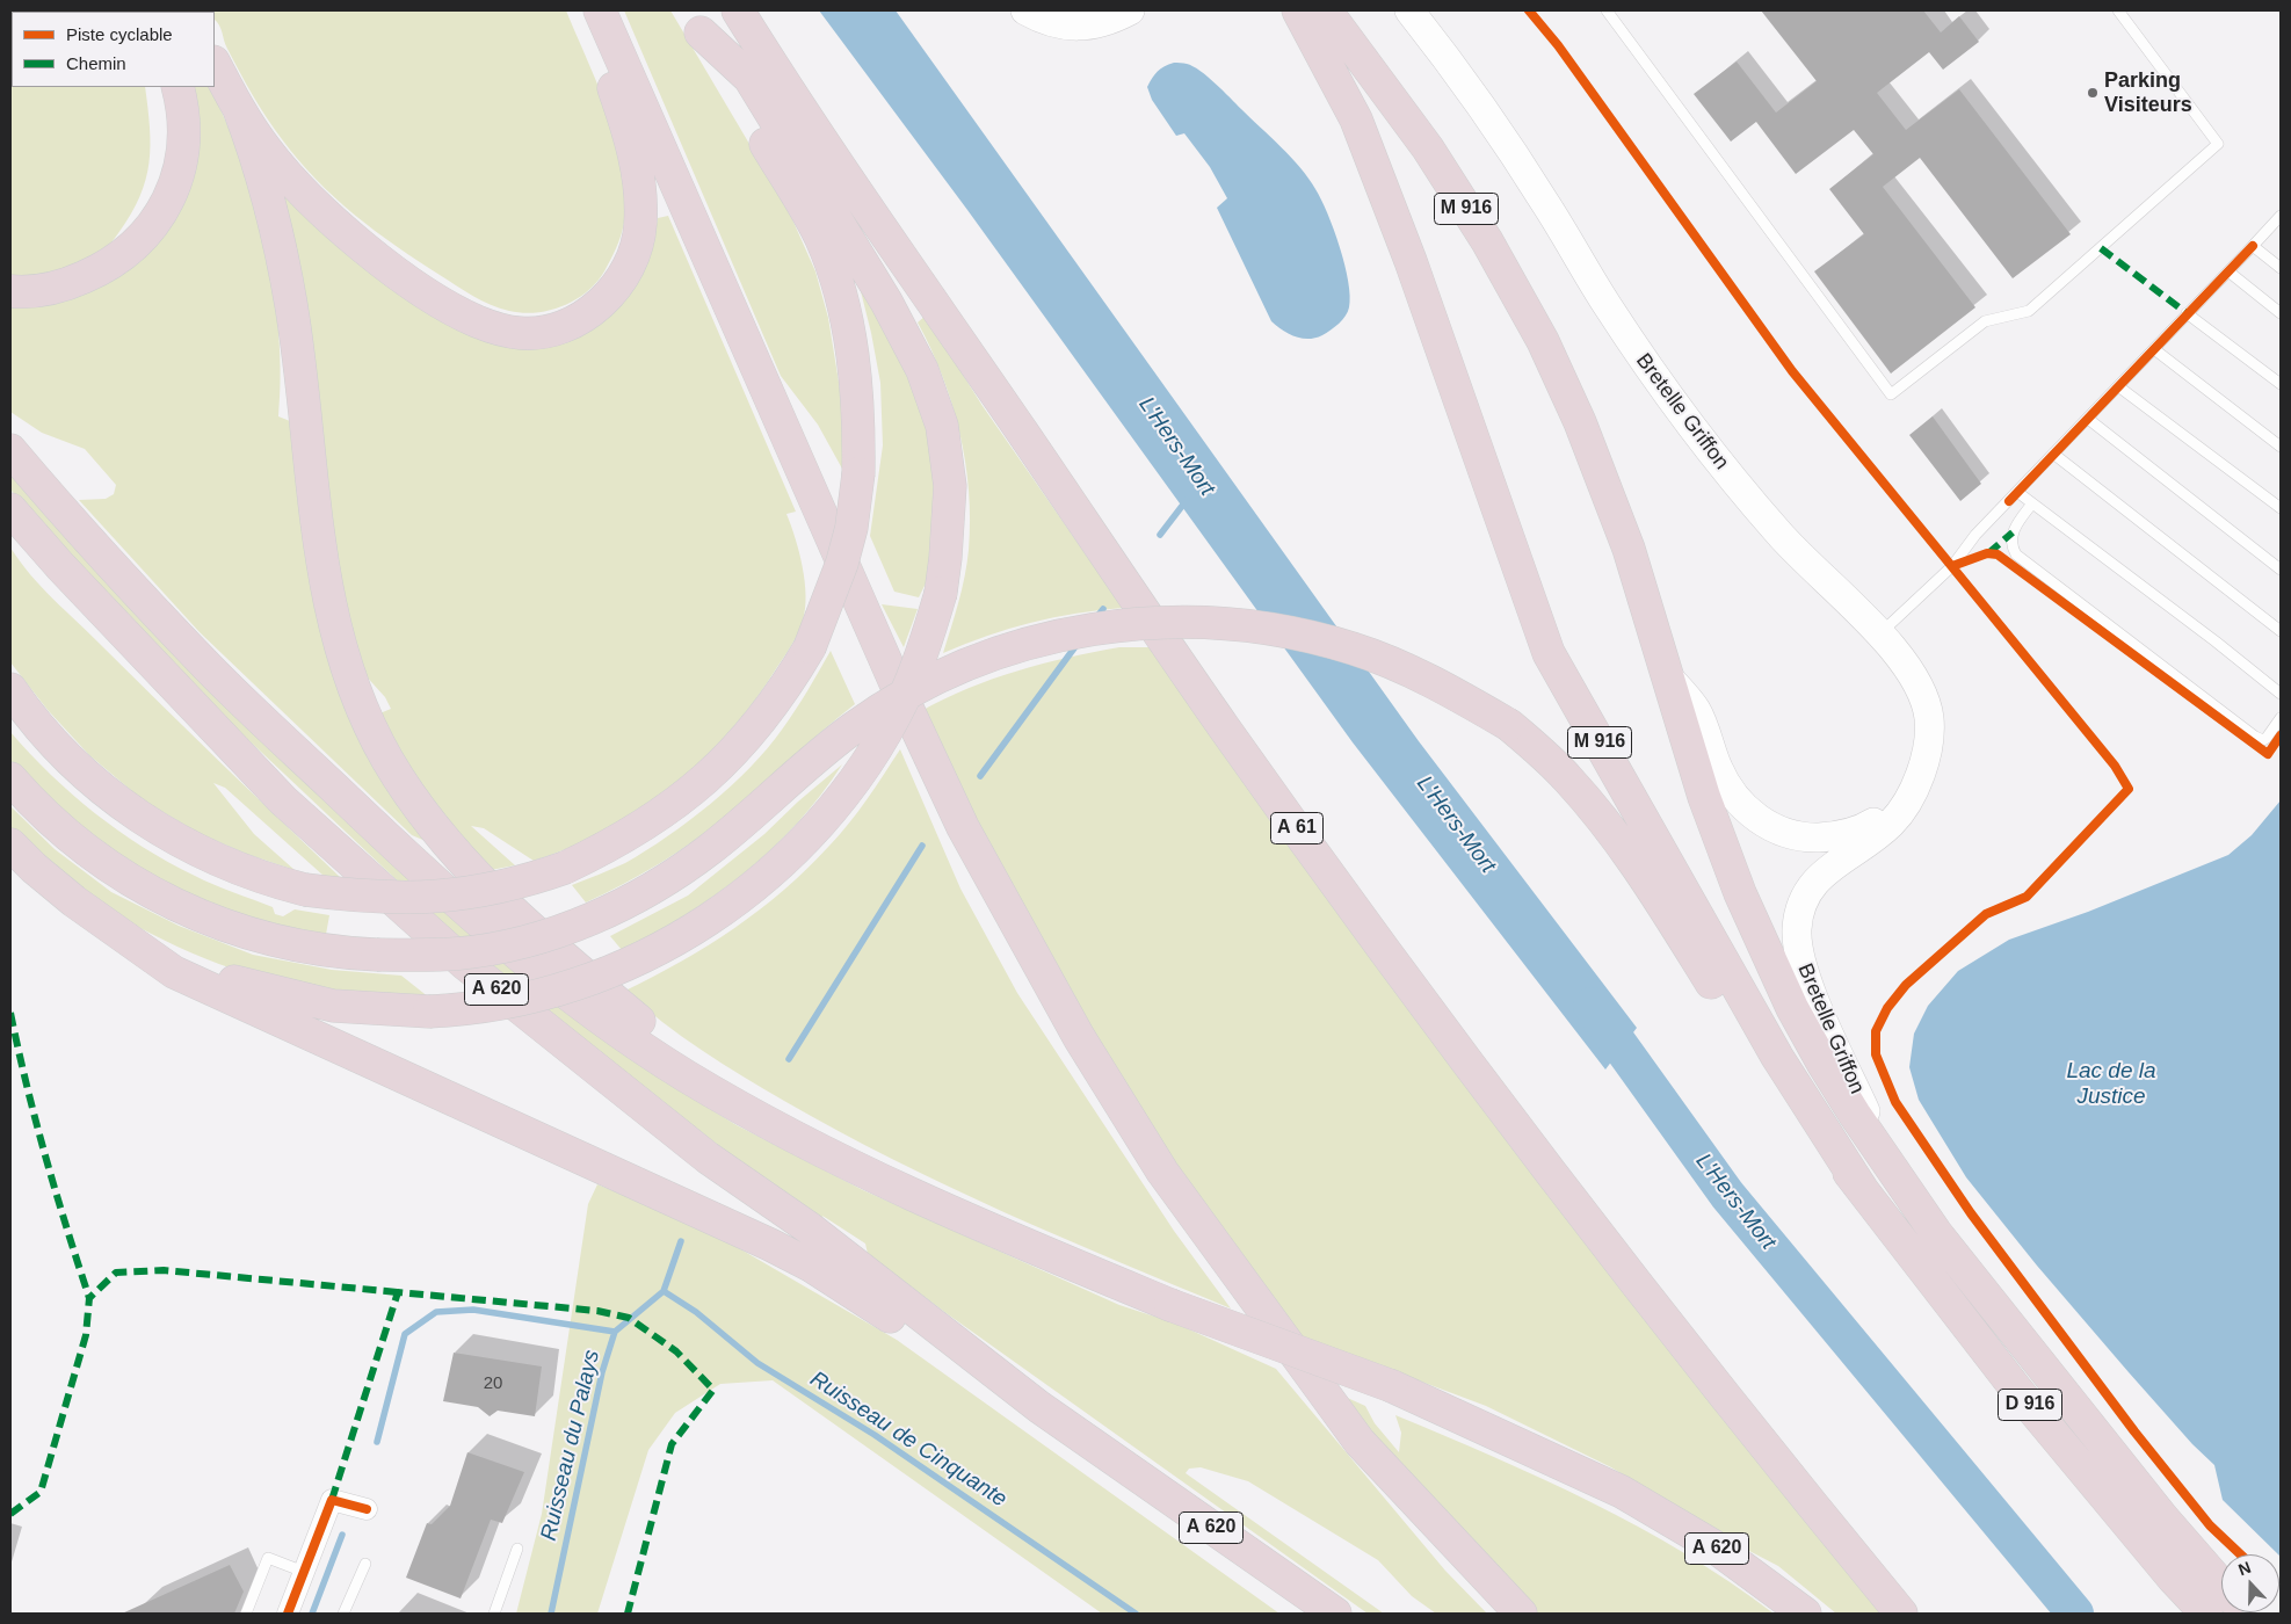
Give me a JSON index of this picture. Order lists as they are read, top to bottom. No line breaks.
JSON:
{"streets":{"highway":["M 916","A 61","A 620","D 916"],"main road":["Bretelle Griffon"]},"crossings":[["M 916","Bretelle Griffon"],["M 916","D 916"],["Bretelle Griffon","D 916"]],"water":["L'Hers-Mort","Lac de la Justice","Ruisseau de Cinquante","Ruisseau du Palays"],"places":["Parking Visiteurs"],"house_numbers":["20"],"legend":["Piste cyclable","Chemin"],"north":"top"}
